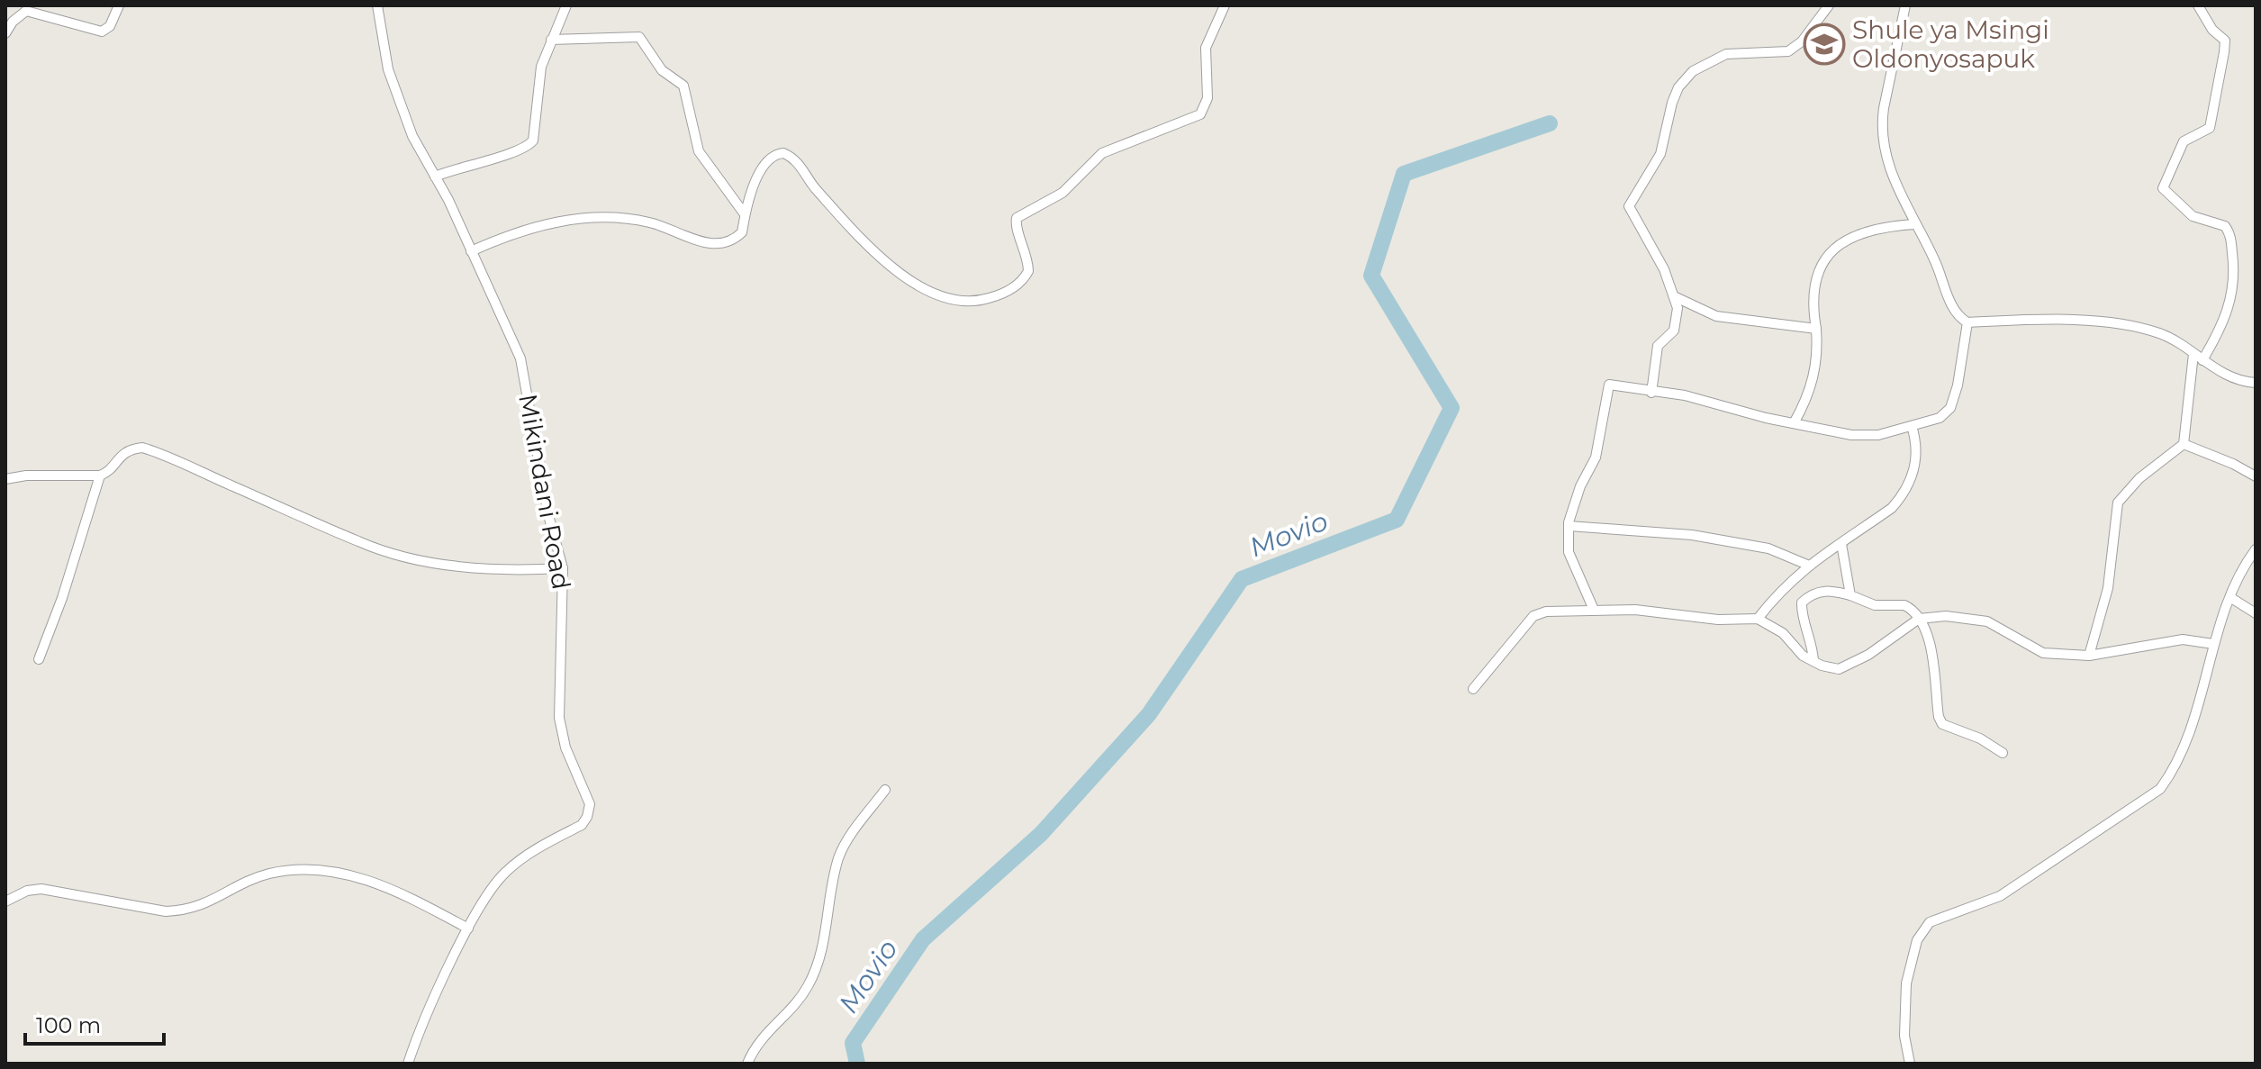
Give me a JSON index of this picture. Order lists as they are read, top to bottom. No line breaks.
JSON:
{"streets":{"street":["Mikindani Road"]},"water":["Movio"],"places":{"school or university":["Shule ya Msingi Oldonyosapuk"]},"scale_bar":"100 m"}
